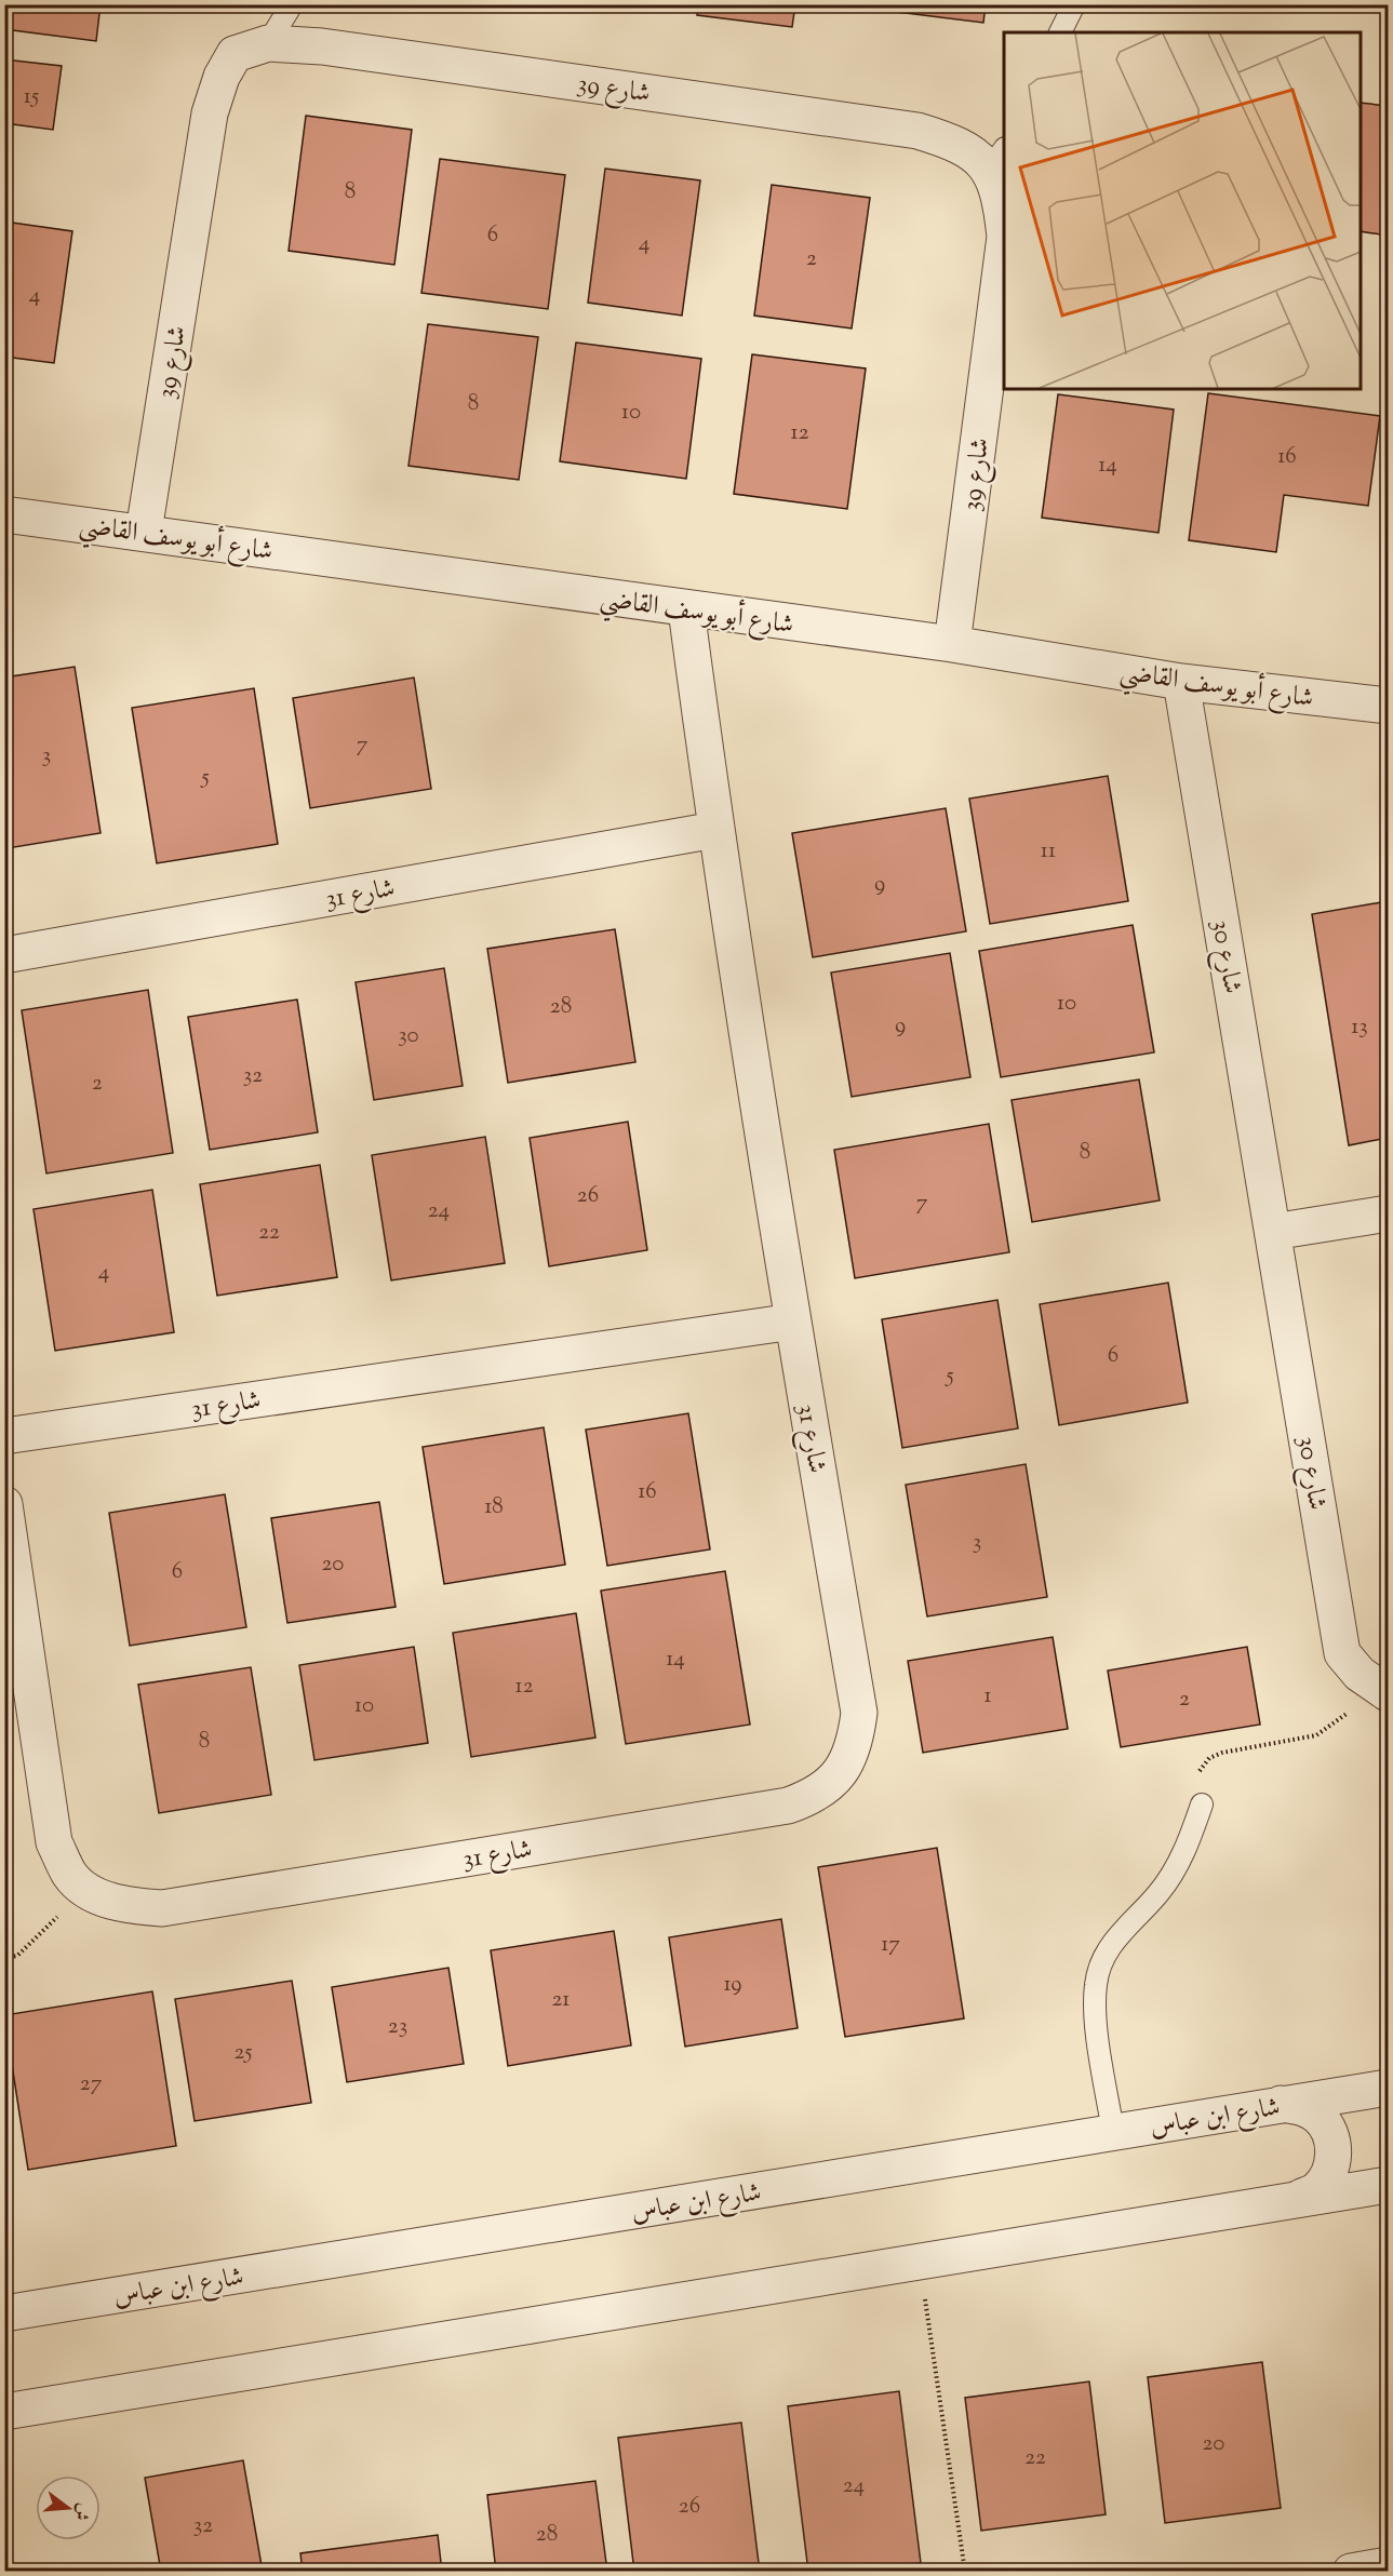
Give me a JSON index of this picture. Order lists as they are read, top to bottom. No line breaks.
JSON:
{"streets":{"street":["شارع 39","شارع أبو يوسف القاضي","شارع 31","شارع 30","شارع ابن عباس"]},"crossings":[["شارع 39","شارع أبو يوسف القاضي"],["شارع أبو يوسف القاضي","شارع 31"],["شارع أبو يوسف القاضي","شارع 30"]],"house_numbers":["15","8","6","4","2","4","8","10","12","16","14","7","3","5","11","9","10","28","9","13","30","32","2","8","26","7","24","22","4","6","5","16","18","3","20","6","14","12","1","2","10","8","17","19","21","23","25","27","20","22","24","26","32","28"],"north":"right"}
